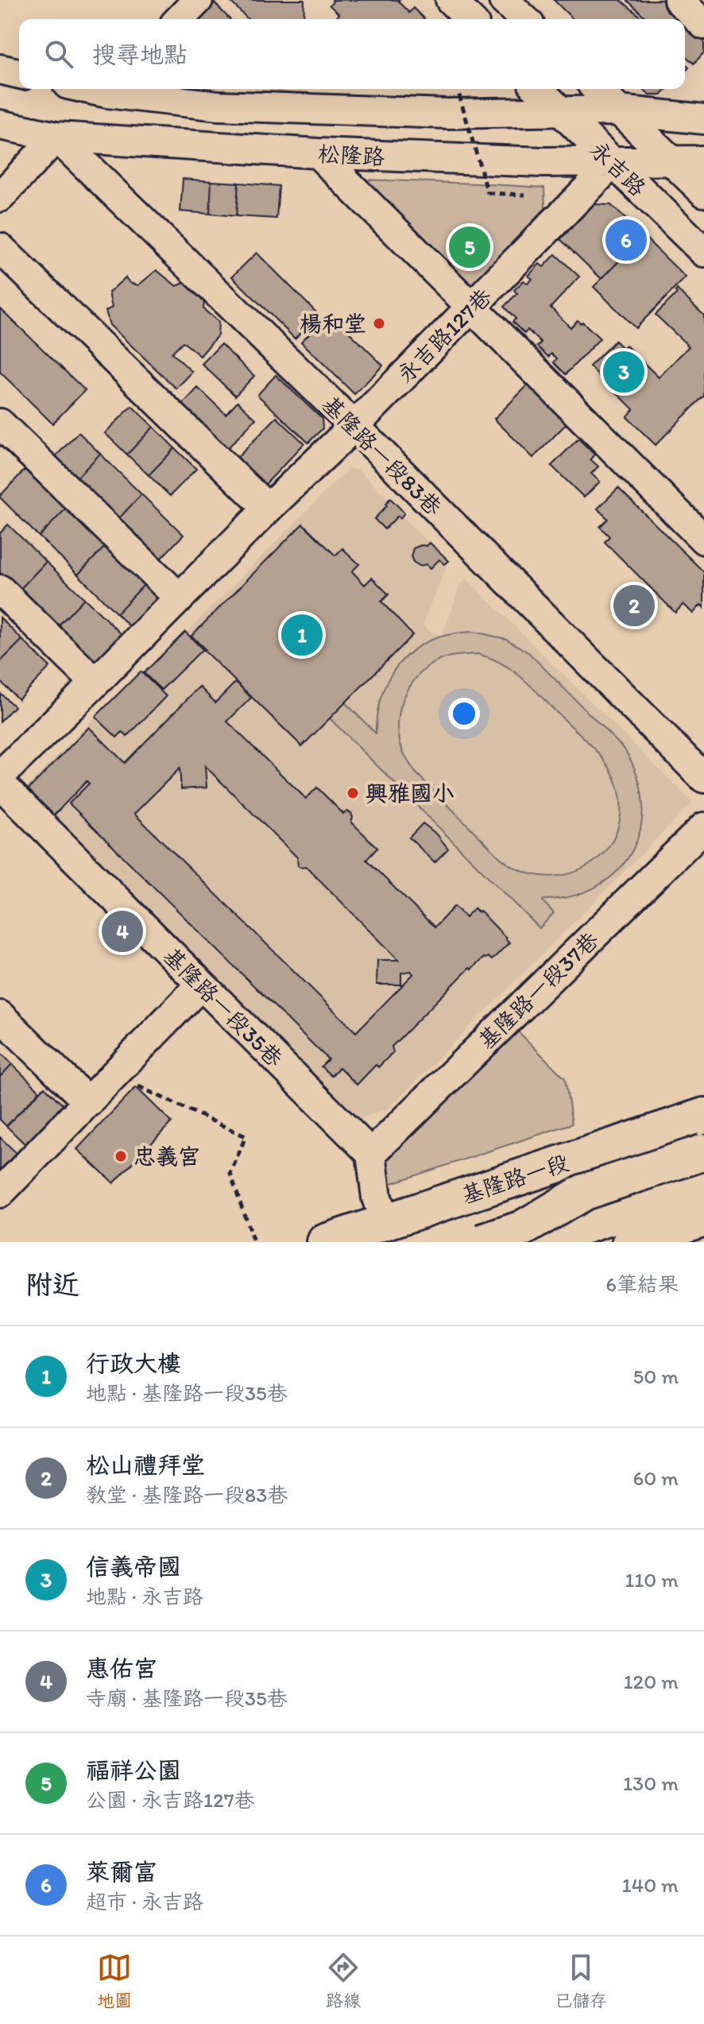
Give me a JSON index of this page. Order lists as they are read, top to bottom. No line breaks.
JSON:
{"streets":{"main road":["基隆路一段"],"street":["松隆路","永吉路","永吉路127巷","基隆路一段83巷","基隆路一段37巷","基隆路一段35巷"]},"crossings":[["松隆路","永吉路"],["松隆路","永吉路127巷"],["松隆路","基隆路一段83巷"],["永吉路","永吉路127巷"],["永吉路127巷","基隆路一段83巷"],["基隆路一段37巷","基隆路一段35巷"]],"places":["楊和堂","興雅國小","忠義宮"],"page":{"search":"搜尋地點","pins":["6","5","3","2","1","4"],"heading":["附近","6筆結果"],"list":[{"mark":"1","name":"行政大樓","note":"地點 · 基隆路一段35巷","value":"50 m"},{"mark":"2","name":"松山禮拜堂","note":"教堂 · 基隆路一段83巷","value":"60 m"},{"mark":"3","name":"信義帝國","note":"地點 · 永吉路","value":"110 m"},{"mark":"4","name":"惠佑宮","note":"寺廟 · 基隆路一段35巷","value":"120 m"},{"mark":"5","name":"福祥公園","note":"公園 · 永吉路127巷","value":"130 m"},{"mark":"6","name":"萊爾富","note":"超市 · 永吉路","value":"140 m"}],"nav":["地圖","路線","已儲存"]}}
